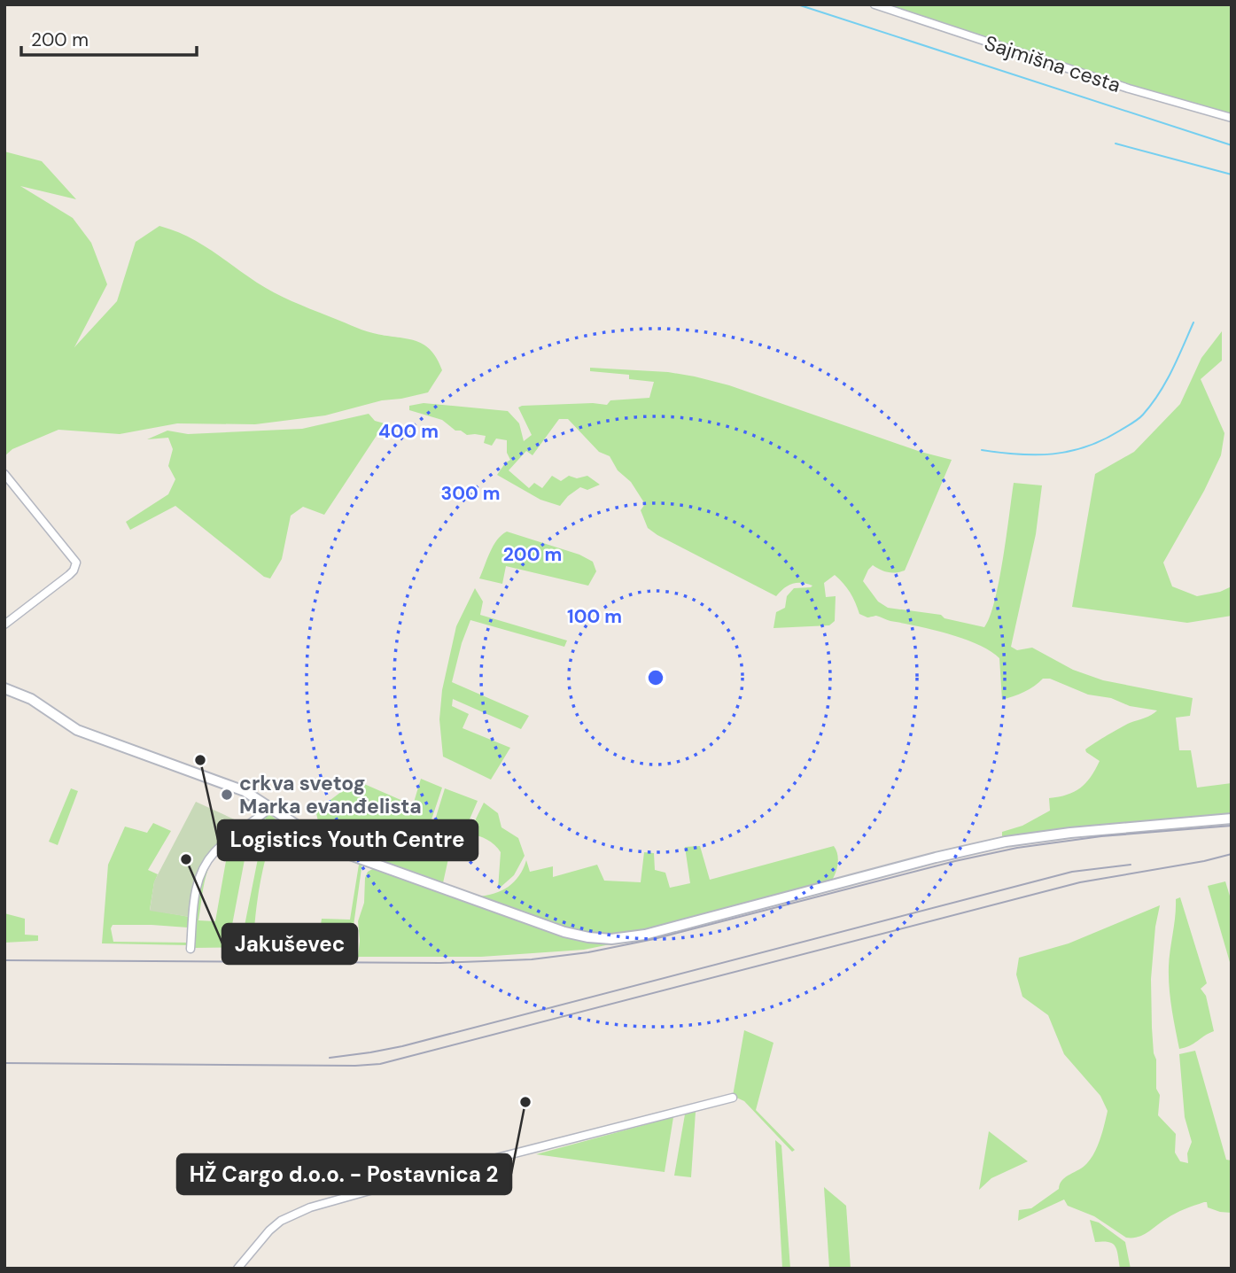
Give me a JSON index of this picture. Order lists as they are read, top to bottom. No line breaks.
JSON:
{"streets":{"street":["Sajmišna cesta"]},"places":["Logistics Youth Centre","crkva svetog Marka evanđelista","Jakuševec","HŽ Cargo d.o.o. - Postavnica 2"],"scale_bar":"200 m","rings":["400 m","300 m","200 m","100 m"]}
